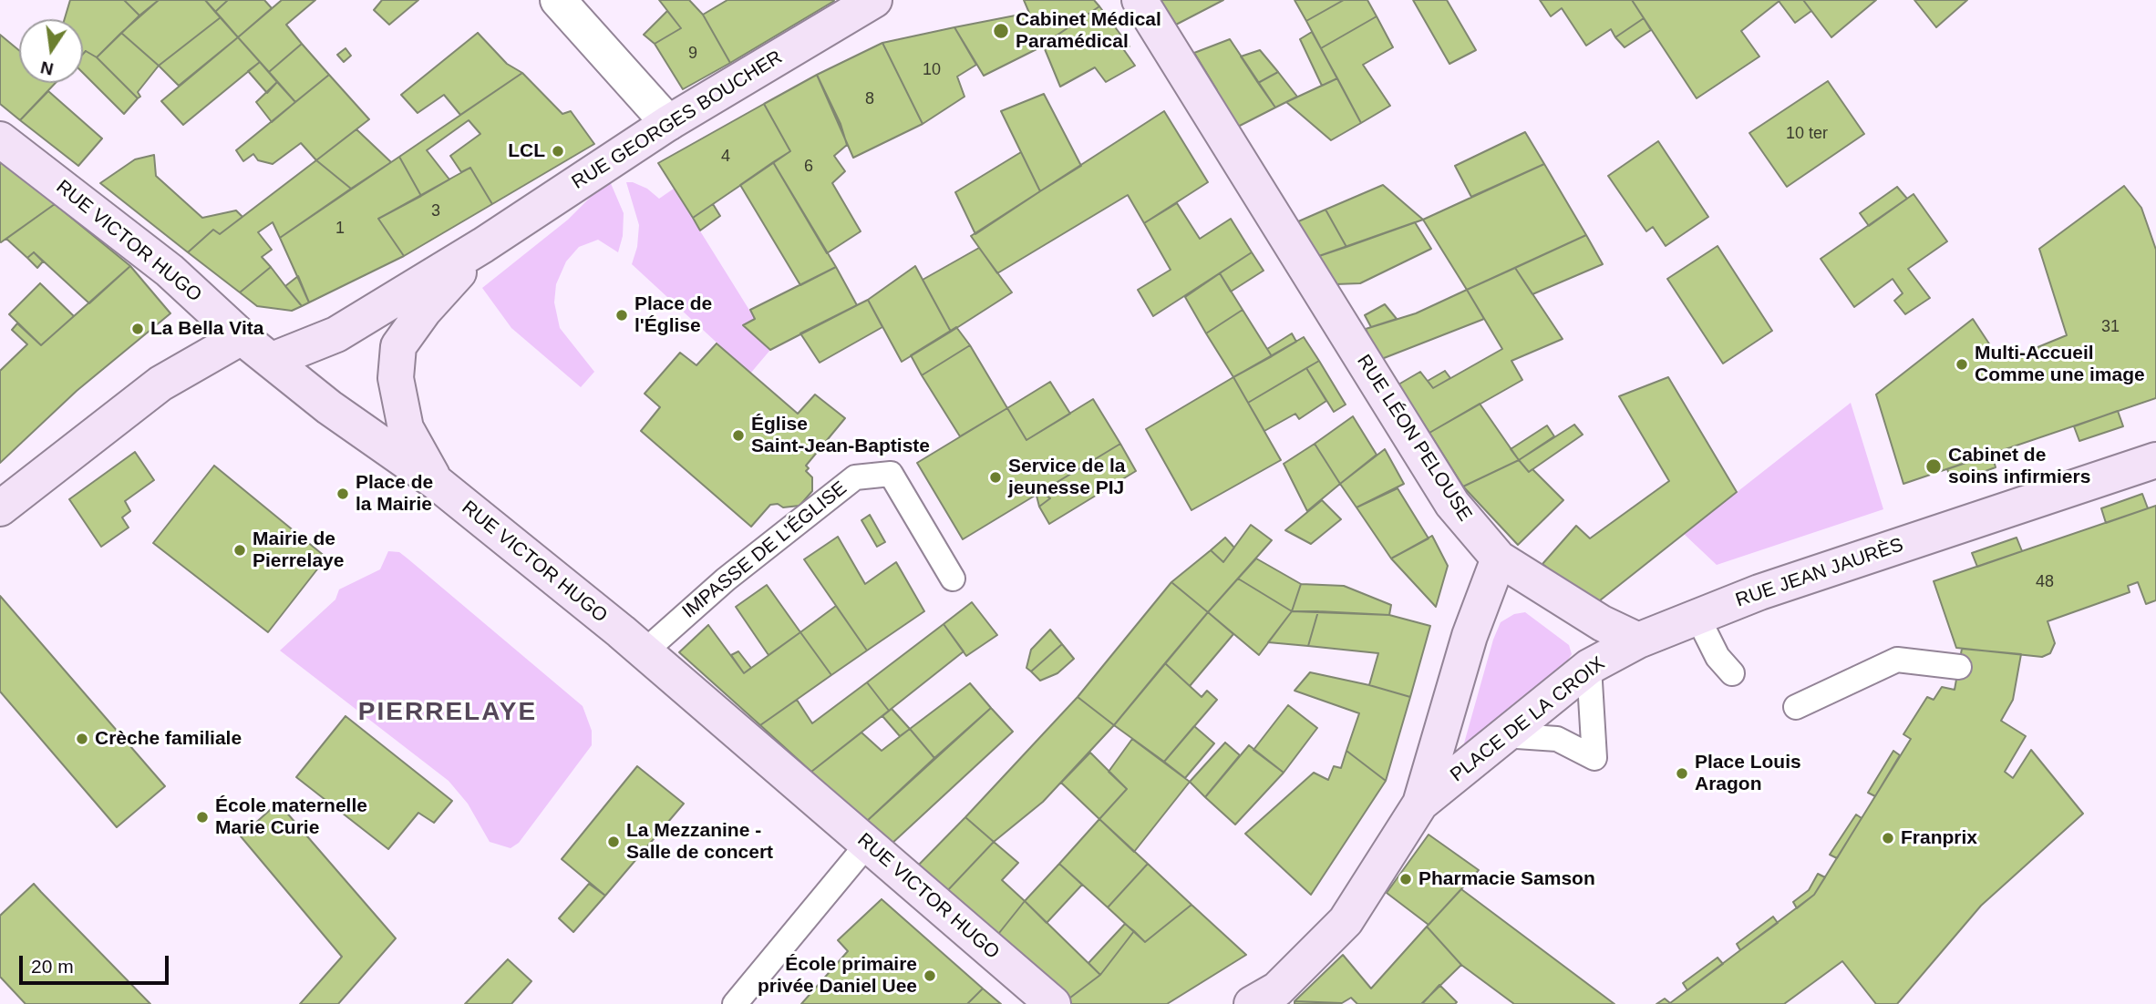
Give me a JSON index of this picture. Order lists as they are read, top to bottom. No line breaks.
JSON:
{"streets":{"street":["RUE GEORGES BOUCHER","RUE VICTOR HUGO","RUE LÉON PELOUSE","RUE JEAN JAURÈS","PLACE DE LA CROIX"],"lane":["IMPASSE DE L'ÉGLISE"]},"crossings":[["RUE GEORGES BOUCHER","RUE VICTOR HUGO"],["RUE VICTOR HUGO","IMPASSE DE L'ÉGLISE"],["RUE JEAN JAURÈS","PLACE DE LA CROIX"]],"districts":["PIERRELAYE"],"places":["Cabinet Médical Paramédical","LCL","Place de l'Église","La Bella Vita","Multi-Accueil Comme une image","Église Saint-Jean-Baptiste","Cabinet de soins infirmiers","Service de la jeunesse PIJ","Place de la Mairie","Mairie de Pierrelaye","Crèche familiale","Place Louis Aragon","École maternelle Marie Curie","Franprix","La Mezzanine - Salle de concert","Pharmacie Samson","École primaire privée Daniel Uee"],"house_numbers":["9","10","8","10 ter","4","6","3","1","31","48"],"scale_bar":"20 m","north":"bottom"}
